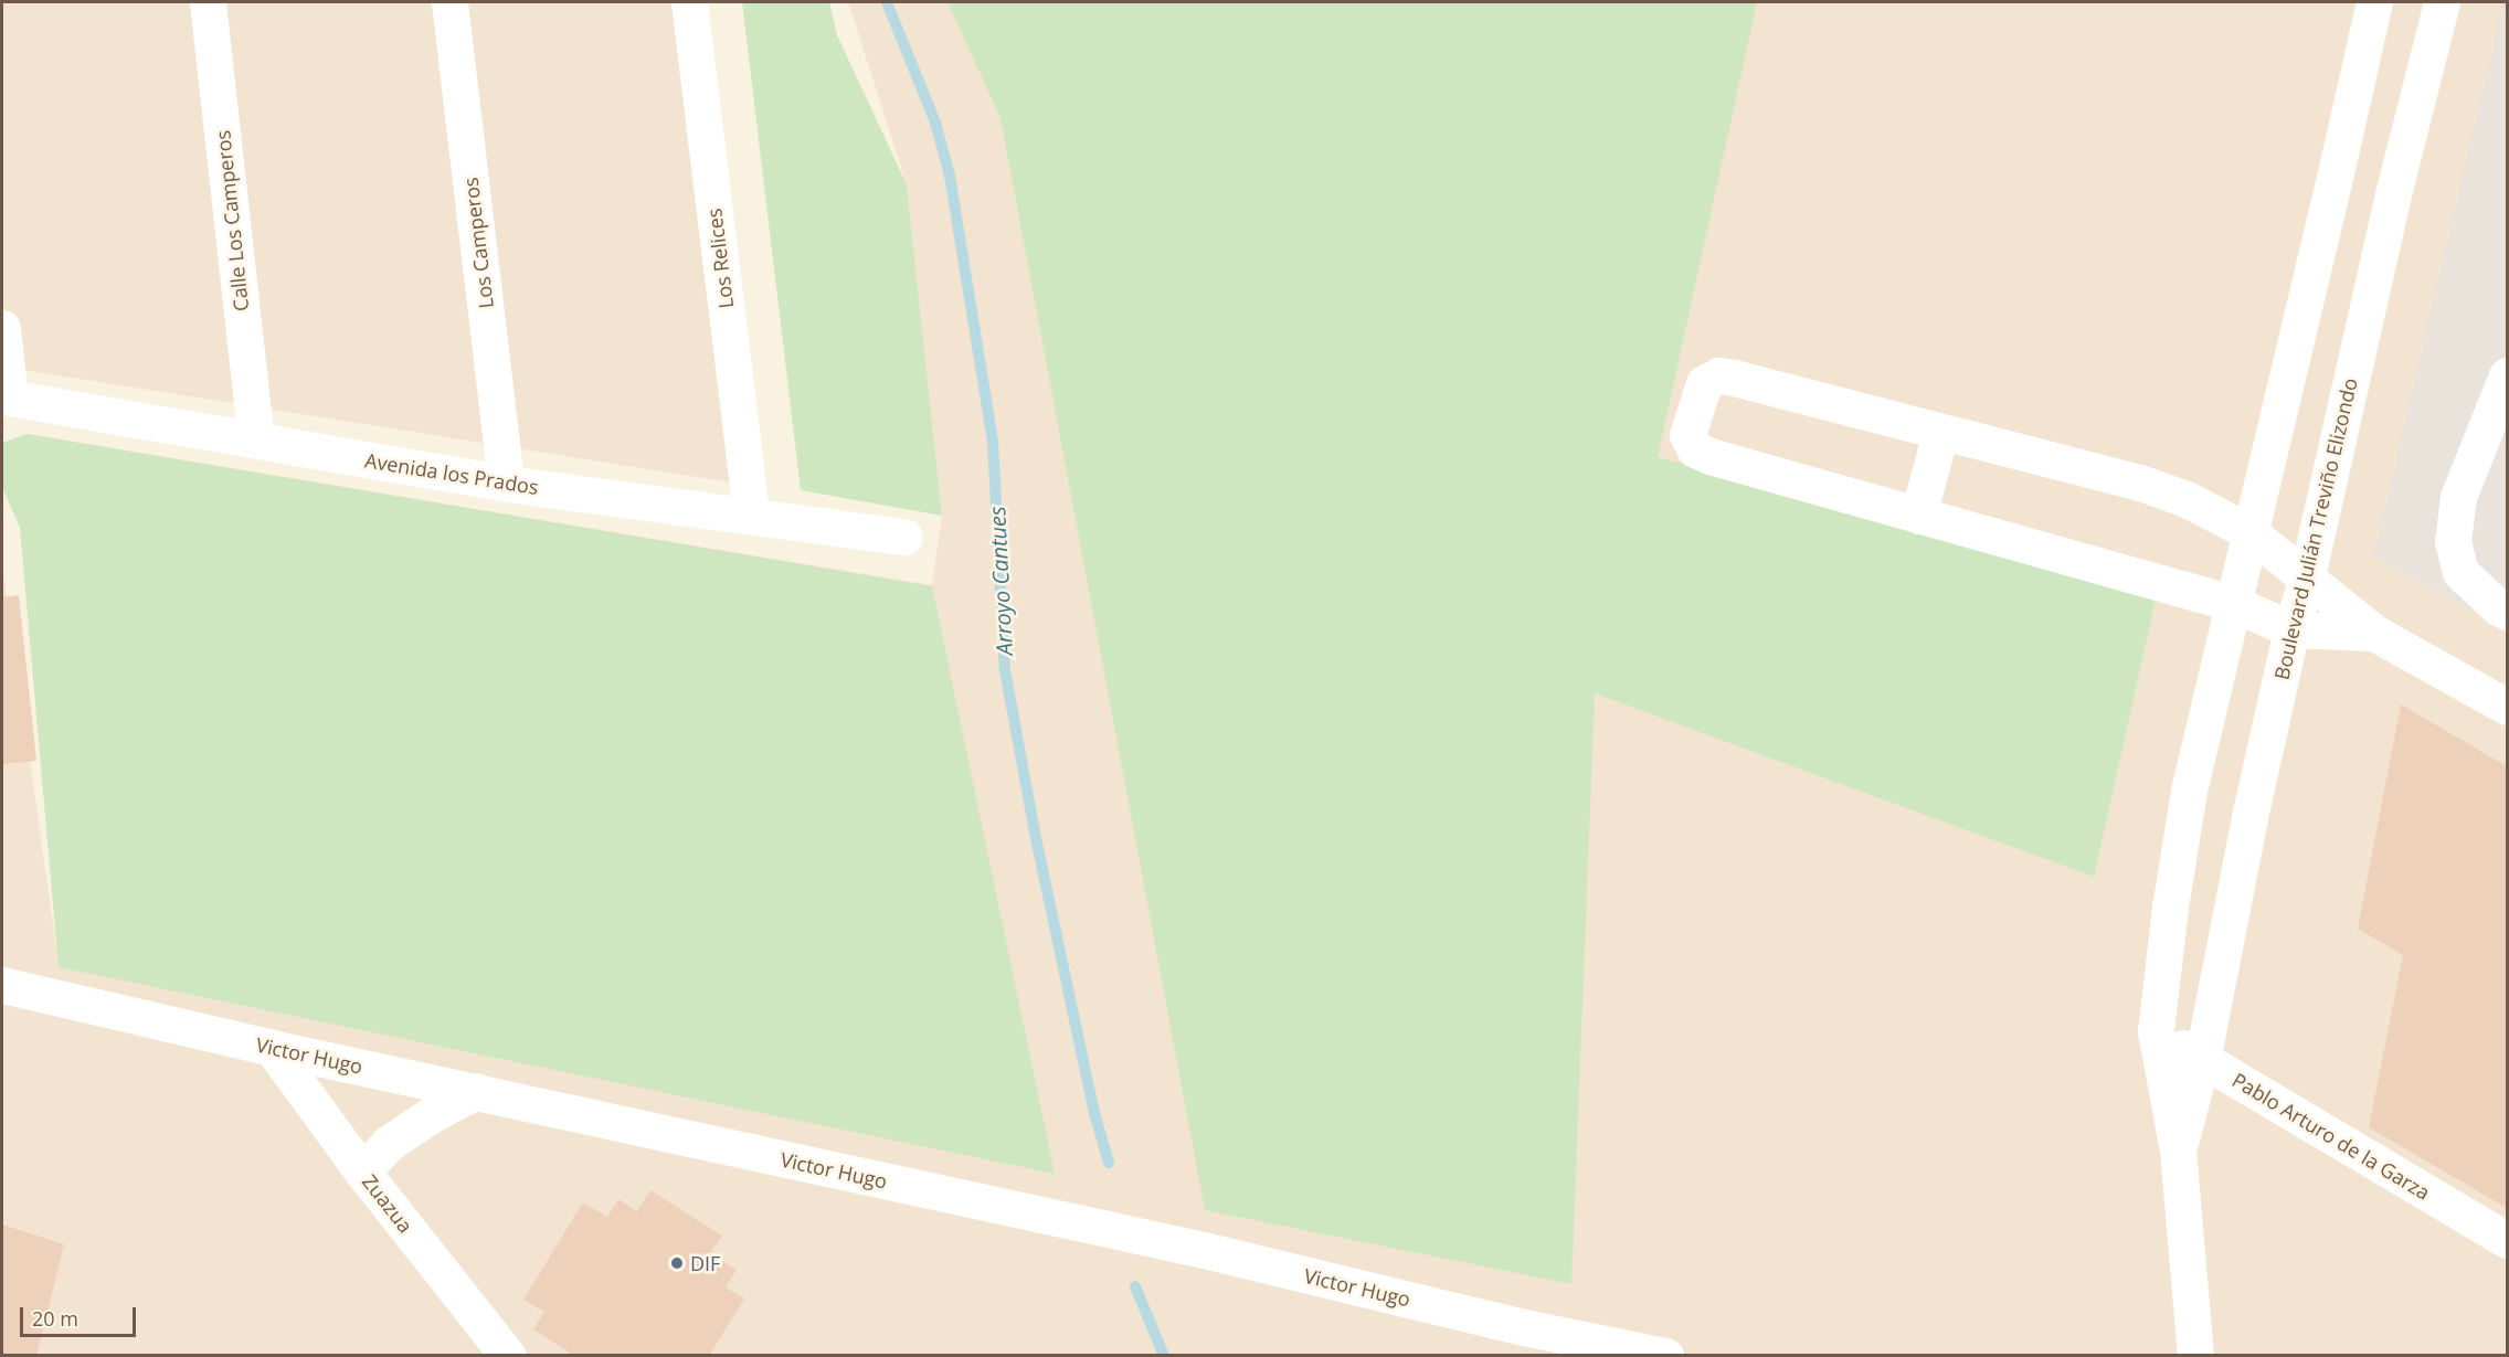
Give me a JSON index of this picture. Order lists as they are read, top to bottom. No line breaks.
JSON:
{"streets":{"street":["Calle Los Camperos","Los Camperos","Los Relices","Avenida los Prados","Boulevard Julián Treviño Elizondo","Victor Hugo","Pablo Arturo de la Garza","Zuazua"]},"crossings":[["Calle Los Camperos","Avenida los Prados"],["Los Camperos","Avenida los Prados"],["Los Relices","Avenida los Prados"],["Boulevard Julián Treviño Elizondo","Pablo Arturo de la Garza"],["Victor Hugo","Zuazua"]],"water":["Arroyo Cantues"],"places":["DIF"],"scale_bar":"20 m"}
